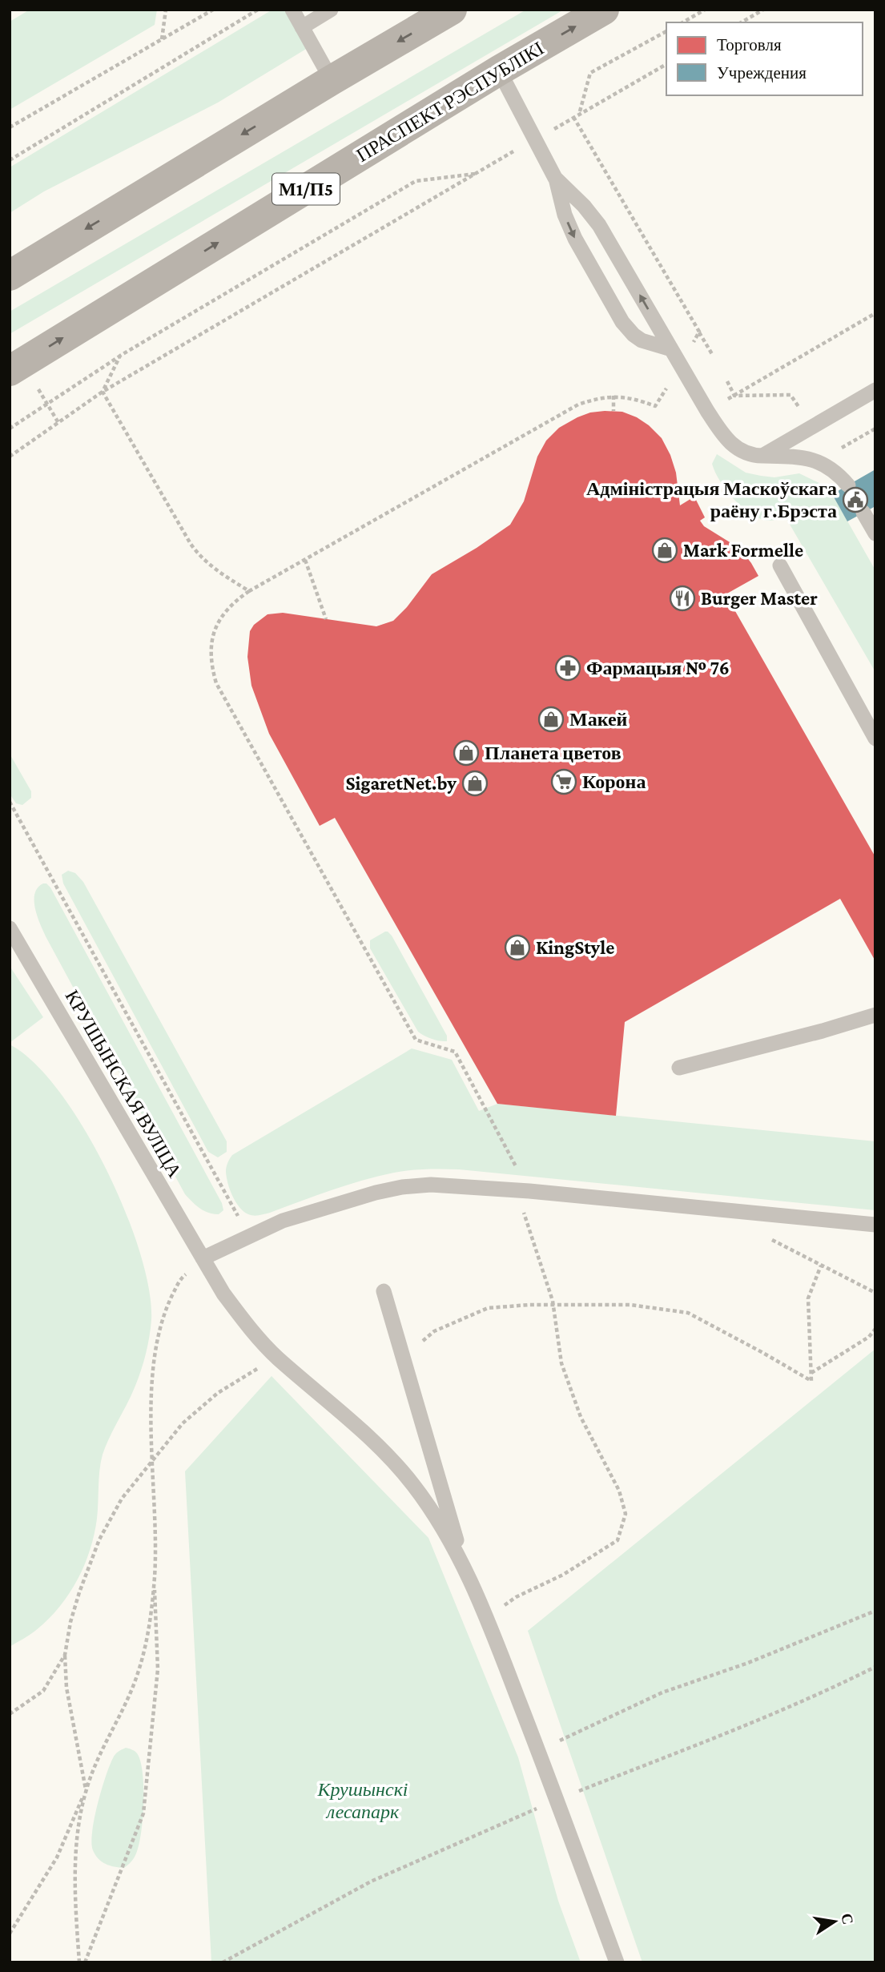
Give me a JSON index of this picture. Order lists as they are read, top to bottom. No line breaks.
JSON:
{"streets":{"highway":["ПРАСПЕКТ РЭСПУБЛІКІ","М1/П5"],"lane":["КРУШЫНСКАЯ ВУЛІЦА"]},"parks":["Крушынскі лесапарк"],"places":{"public building":["Адміністрацыя Маскоўскага раёну г.Брэста"],"shop":["Mark Formelle","Макей","Планета цветов","SigaretNet.by","KingStyle"],"restaurant":["Burger Master"],"pharmacy":["Фармацыя № 76"],"supermarket":["Корона"]},"legend":["Торговля","Учреждения"],"north":"right"}
